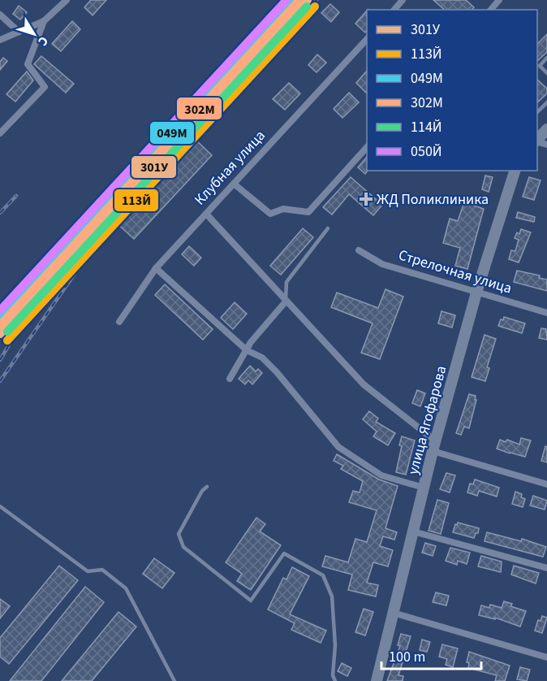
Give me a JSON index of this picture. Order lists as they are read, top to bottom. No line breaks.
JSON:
{"streets":{"main road":["улица Ягофарова"],"street":["Клубная улица","Стрелочная улица"]},"crossings":[["Стрелочная улица","улица Ягофарова"]],"places":{"health":["ЖД Поликлиника"]},"lines":["transit line 301У","transit line 049М","transit line 302М","transit line 050Й","transit line 113Й","transit line 114Й"],"legend":["301У","113Й","049М","302М","114Й","050Й"],"scale_bar":"100 m","north":"bottom right"}
